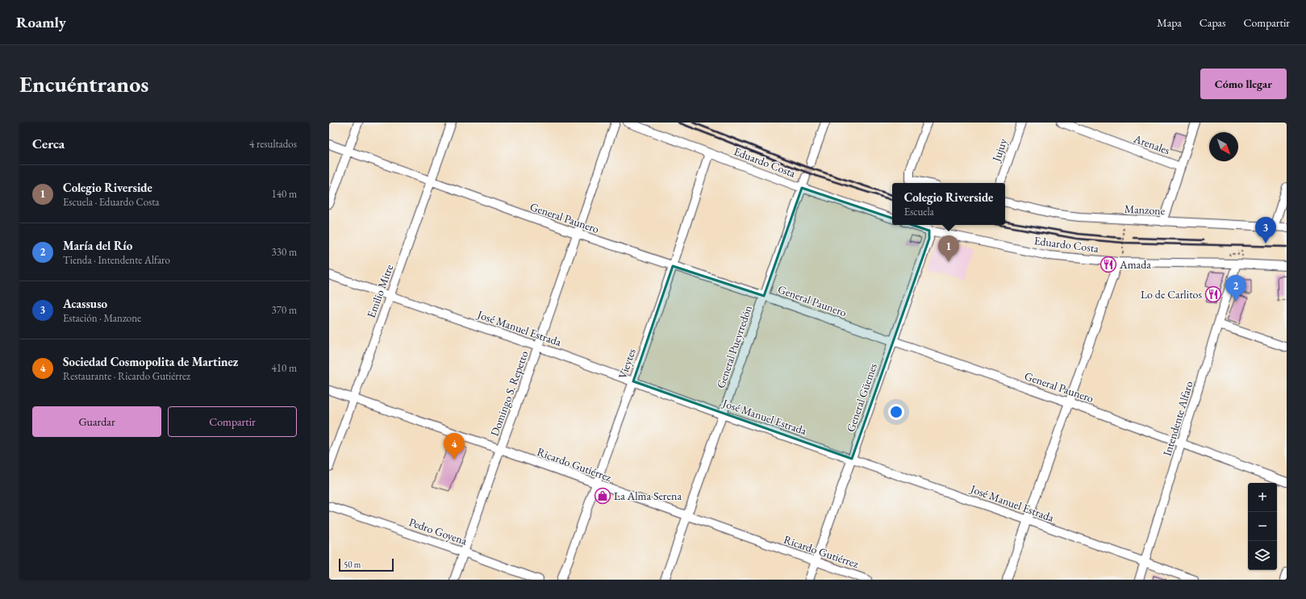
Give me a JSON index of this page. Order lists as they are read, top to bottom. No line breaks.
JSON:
{"streets":{"street":["Arenales","Jujuy","Eduardo Costa","Manzone","General Paunero","Emilio Mitre","José Manuel Estrada","General Pueyrredón","Vieytes","Domingo S. Repetto","General Güemes","Intendente Alfaro","Ricardo Gutiérrez","Pedro Goyena"]},"crossings":[["Eduardo Costa","General Pueyrredón"],["Eduardo Costa","Vieytes"],["Eduardo Costa","General Güemes"],["Eduardo Costa","Intendente Alfaro"],["General Paunero","Emilio Mitre"],["General Paunero","General Pueyrredón"],["General Paunero","Vieytes"],["General Paunero","Domingo S. Repetto"],["General Paunero","General Güemes"],["General Paunero","Intendente Alfaro"],["Emilio Mitre","José Manuel Estrada"],["Emilio Mitre","Ricardo Gutiérrez"],["José Manuel Estrada","General Pueyrredón"],["José Manuel Estrada","Vieytes"],["José Manuel Estrada","Domingo S. Repetto"],["José Manuel Estrada","General Güemes"],["José Manuel Estrada","Intendente Alfaro"],["General Pueyrredón","Ricardo Gutiérrez"],["Vieytes","Ricardo Gutiérrez"],["Domingo S. Repetto","Ricardo Gutiérrez"],["Domingo S. Repetto","Pedro Goyena"],["General Güemes","Ricardo Gutiérrez"]],"places":{"restaurant":["Amada","Lo de Carlitos"],"shop":["La Alma Serena"]},"scale_bar":"50 m","north":"bottom right","page":{"header":"Roamly","nav":["Mapa","Capas","Compartir"],"buttons":["Cómo llegar",["Guardar","Compartir"]],"title":"Encuéntranos","heading":["Cerca","4 resultados"],"list":[{"mark":"1","name":"Colegio Riverside","note":"Escuela · Eduardo Costa","value":"140 m"},{"mark":"2","name":"María del Río","note":"Tienda · Intendente Alfaro","value":"330 m"},{"mark":"3","name":"Acassuso","note":"Estación · Manzone","value":"370 m"},{"mark":"4","name":"Sociedad Cosmopolita de Martinez","note":"Restaurante · Ricardo Gutiérrez","value":"410 m"}],"popup":["Colegio Riverside","Escuela"],"pins":["3","1","2","4"],"map_buttons":["+","−"],"scale":"50 m"}}
